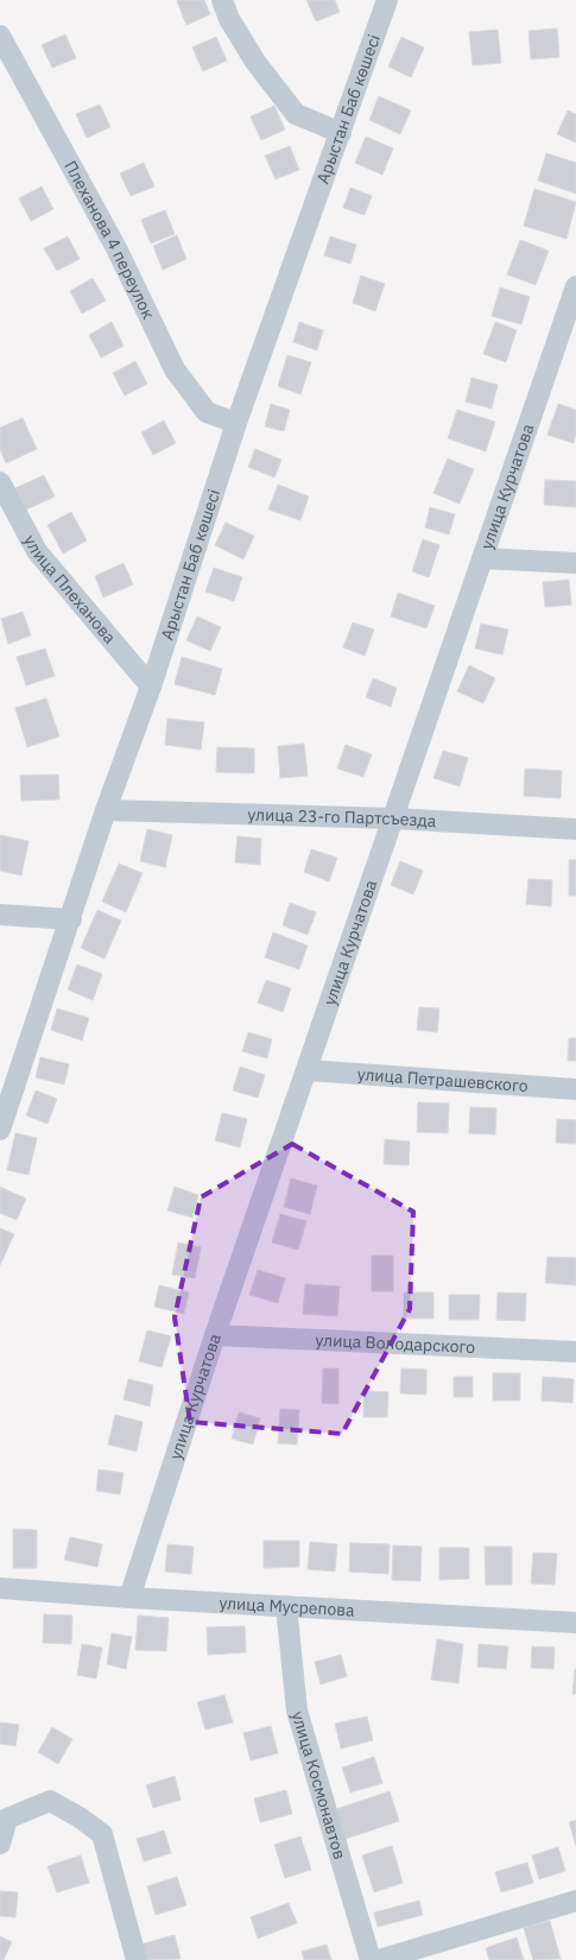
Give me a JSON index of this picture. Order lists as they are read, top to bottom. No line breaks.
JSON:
{"streets":{"street":["Арыстан Баб көшесі","Плеханова 4 переулок","улица Курчатова","улица Плеханова","улица 23-го Партсъезда","улица Петрашевского","улица Володарского","улица Мусрепова","улица Космонавтов"]},"crossings":[["Арыстан Баб көшесі","Плеханова 4 переулок"],["Арыстан Баб көшесі","улица Плеханова"],["Арыстан Баб көшесі","улица 23-го Партсъезда"],["улица Курчатова","улица 23-го Партсъезда"],["улица Курчатова","улица Петрашевского"],["улица Курчатова","улица Володарского"],["улица Курчатова","улица Мусрепова"],["улица Мусрепова","улица Космонавтов"]]}
